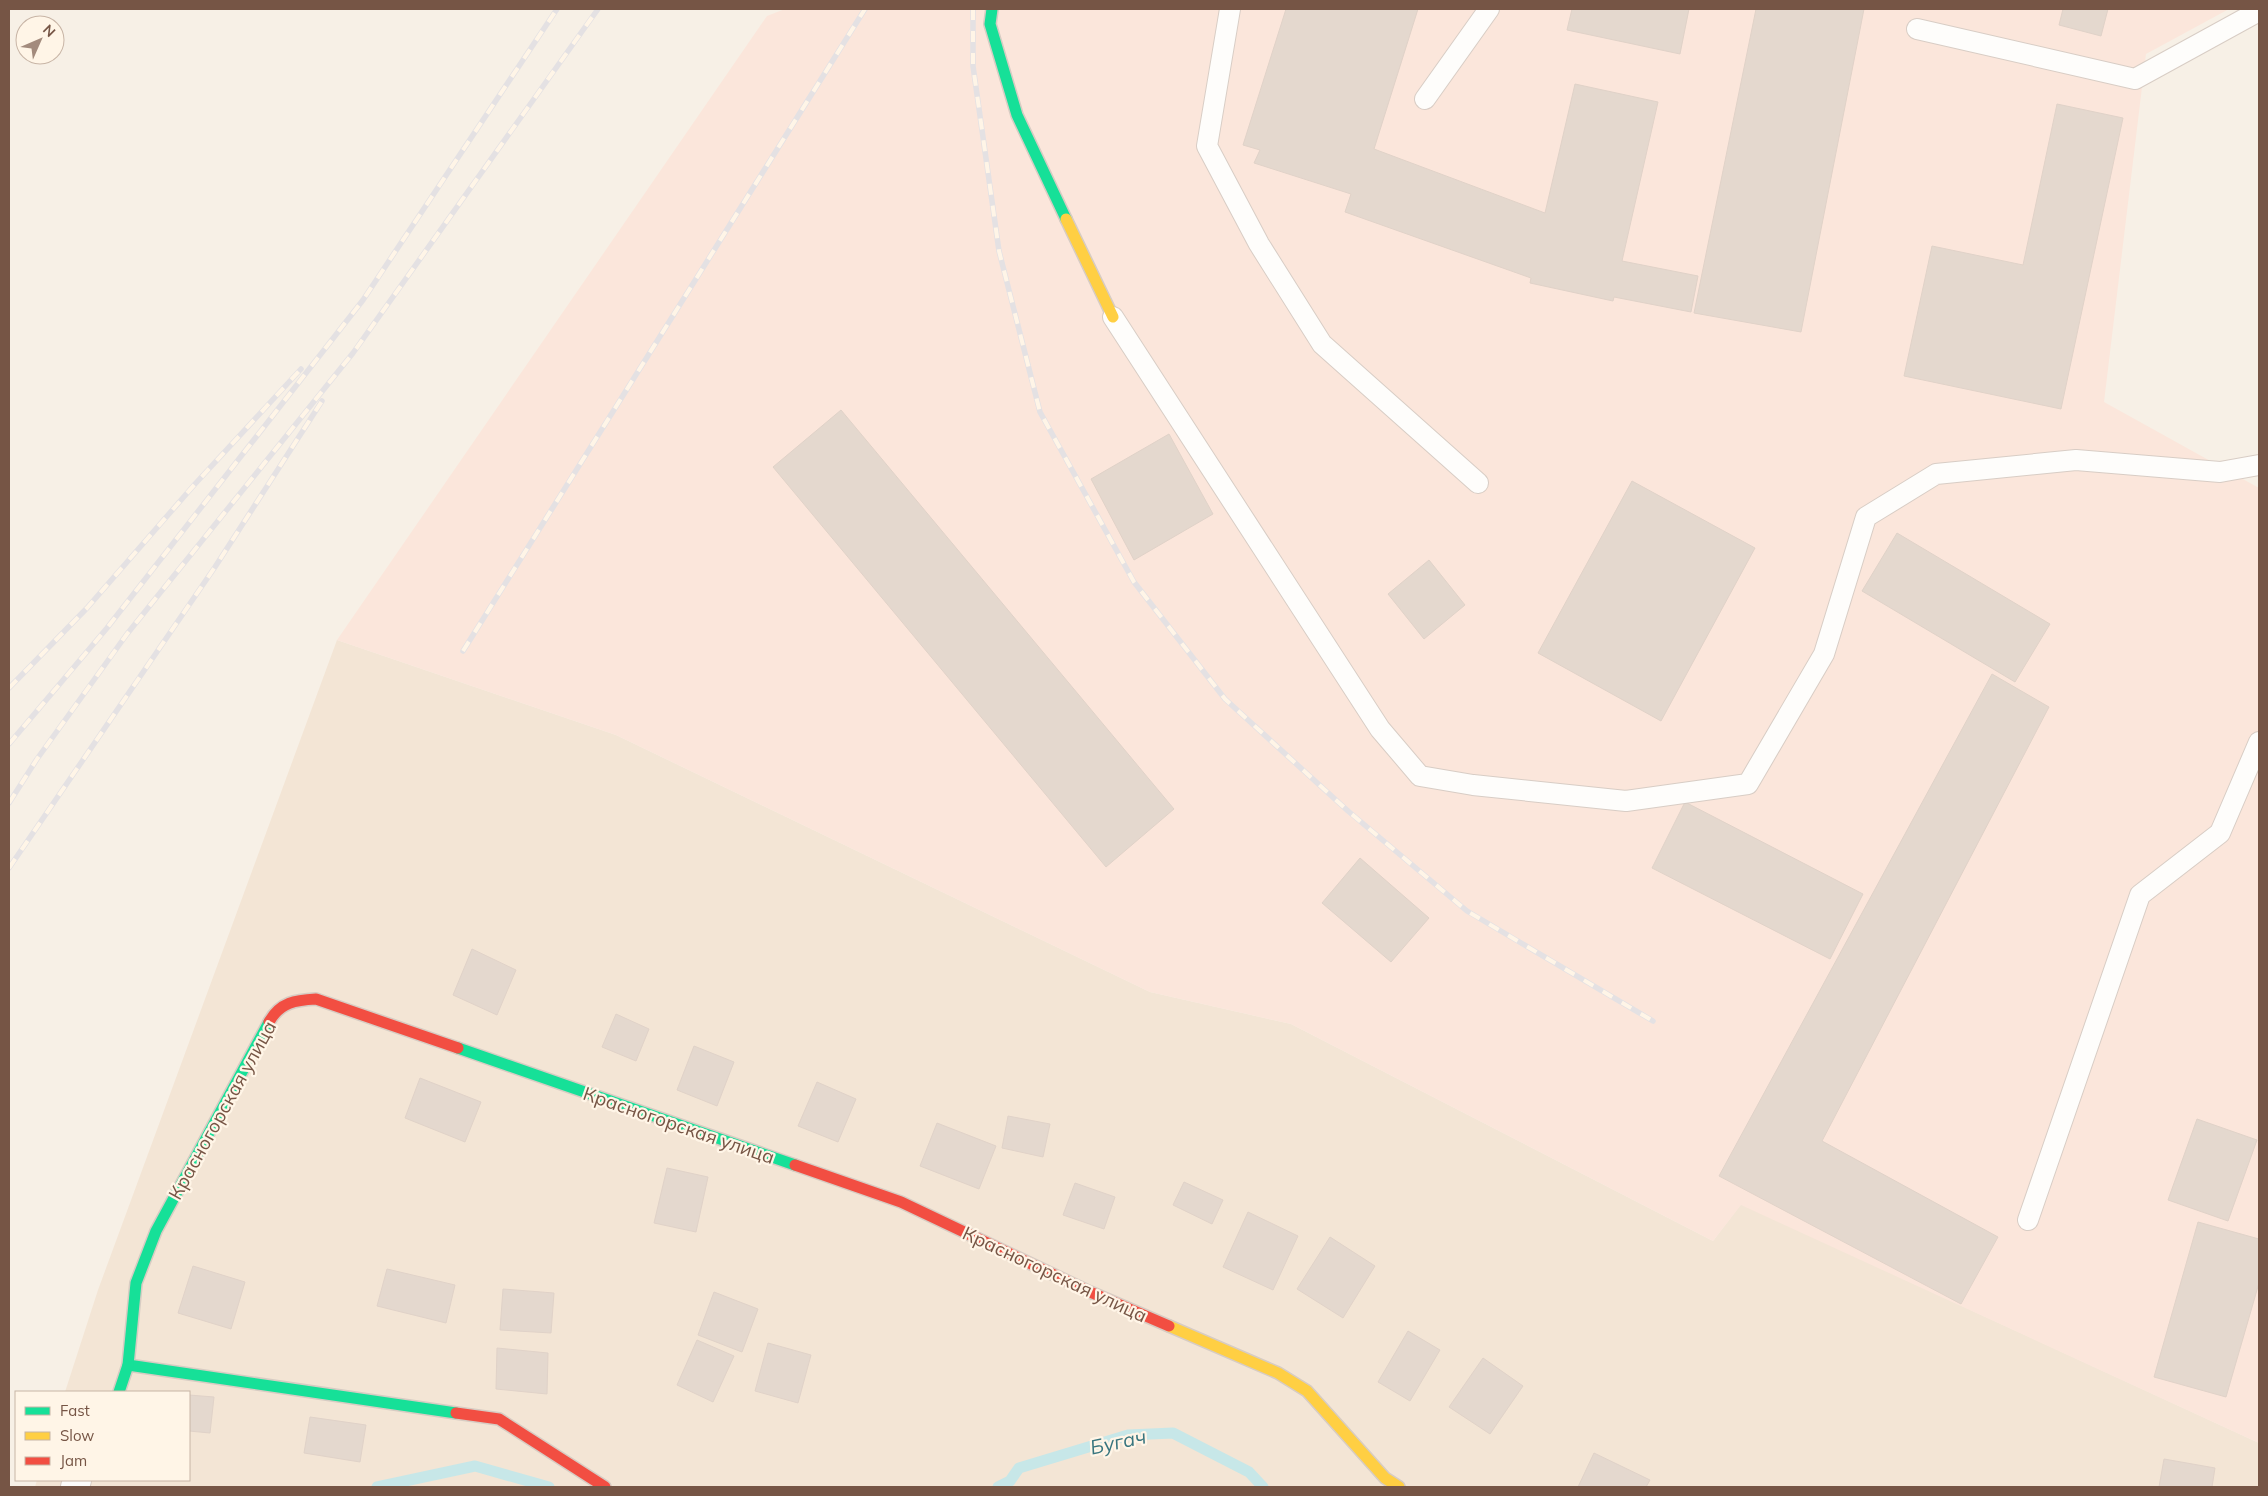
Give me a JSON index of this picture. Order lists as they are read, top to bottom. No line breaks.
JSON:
{"streets":{"street":["Красногорская улица"]},"water":["Бугач"],"legend":["Fast","Slow","Jam"],"north":"top right"}
